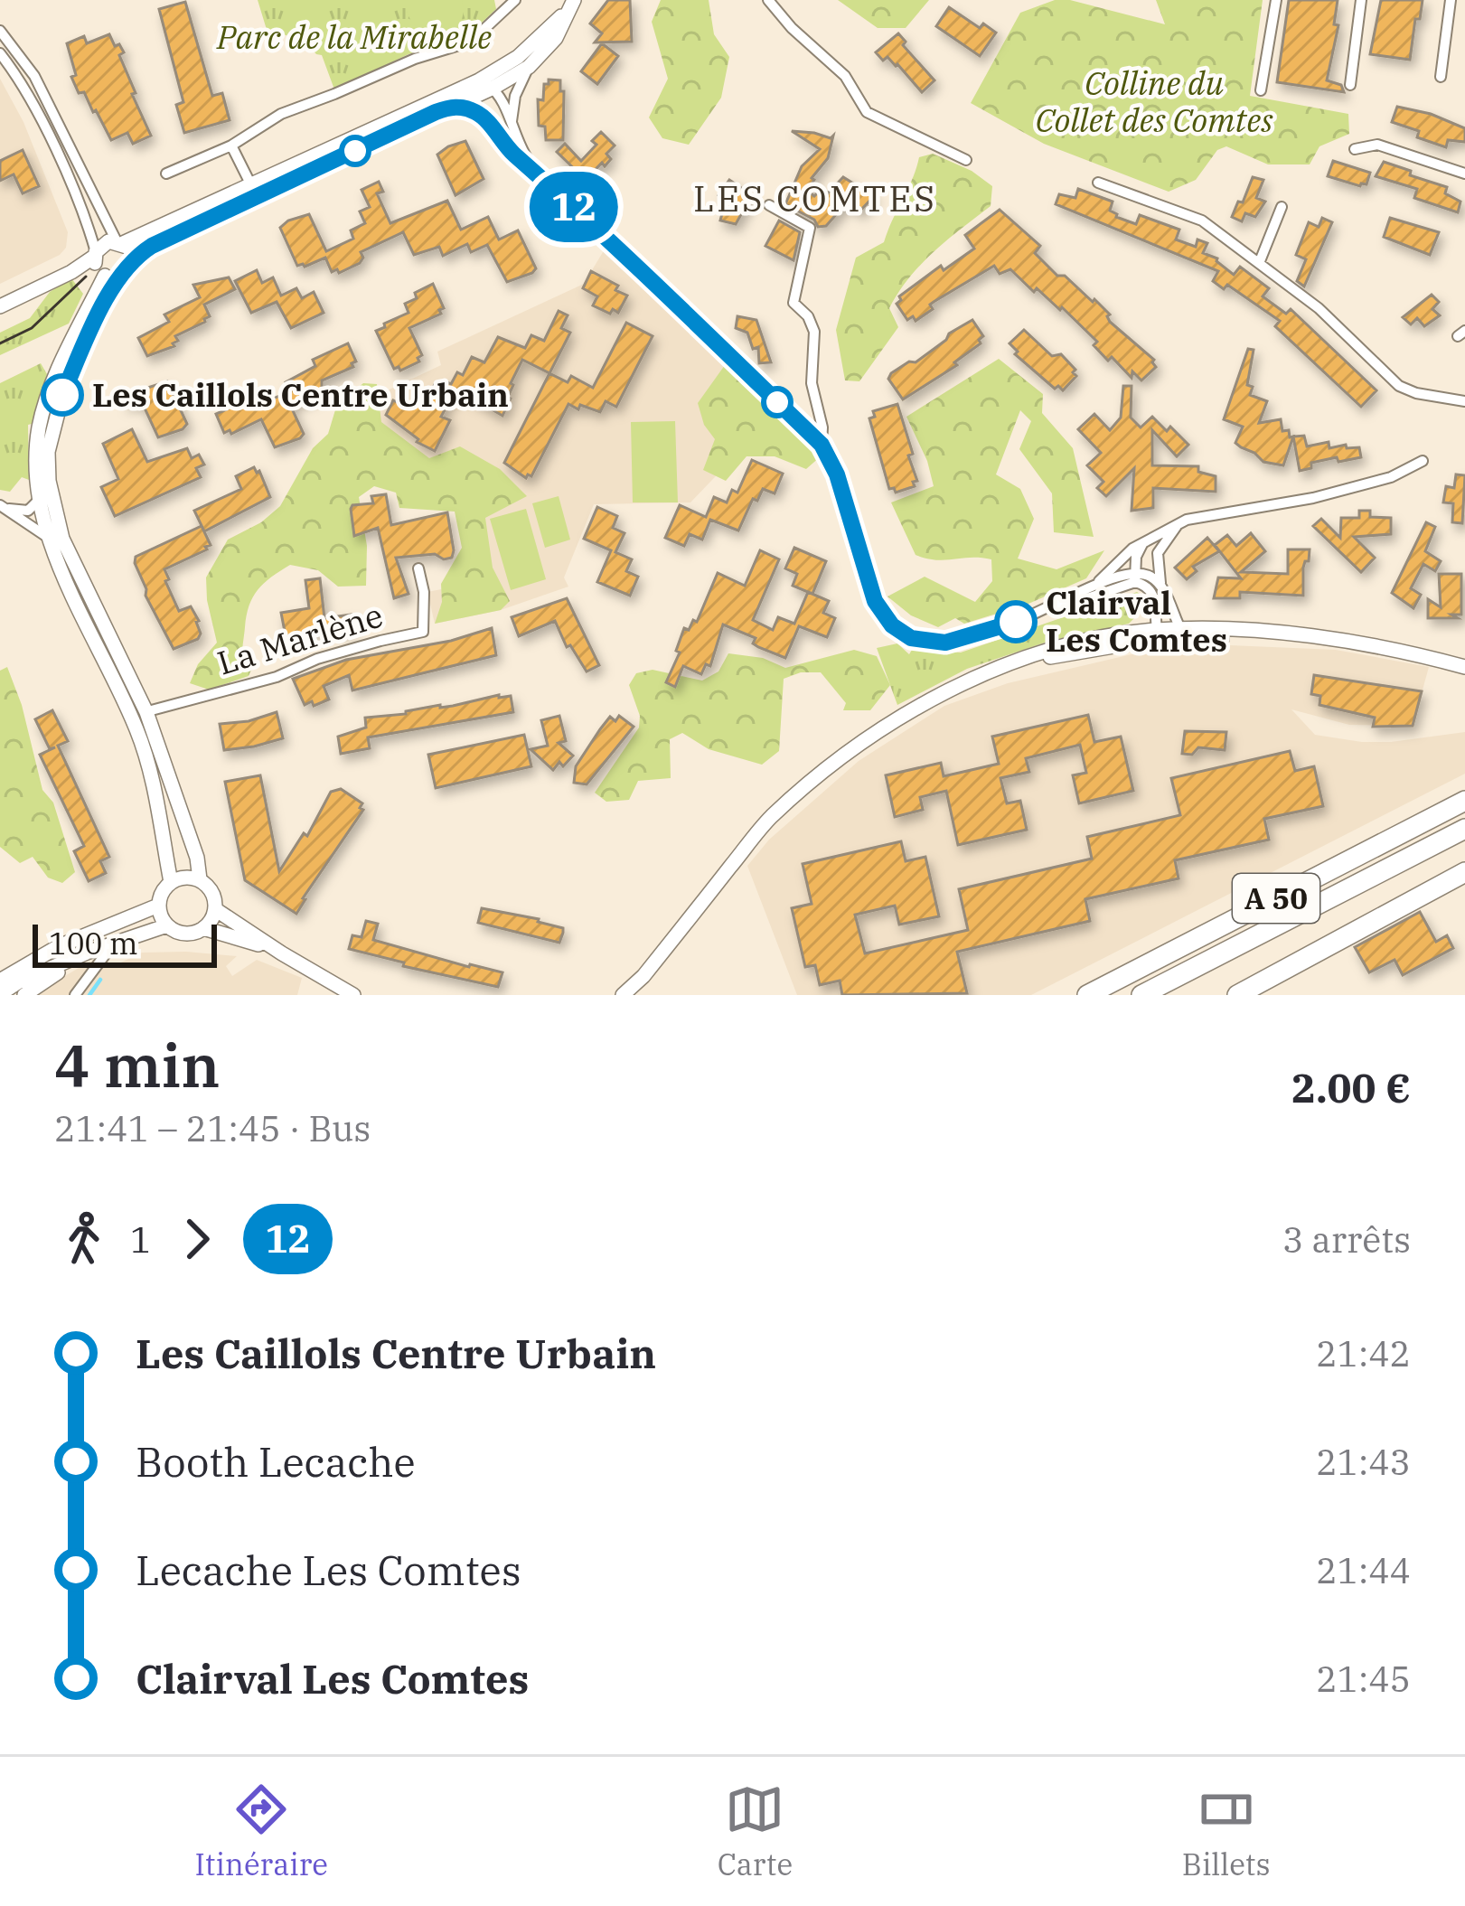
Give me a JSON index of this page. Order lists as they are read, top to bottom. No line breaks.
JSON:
{"streets":{"highway":["A 50"],"street":["La Marlène"]},"districts":["LES COMTES"],"parks":["Parc de la Mirabelle","Colline du Collet des Comtes"],"places":["Les Caillols Centre Urbain","Clairval Les Comtes"],"lines":["bus line 12"],"scale_bar":"100 m","page":{"on_map":"12","scale":"100 m","heading":["4 min","21:41 – 21:45 · Bus","2.00 €"],"legs":["1","12","3 arrêts"],"list":[{"name":"Les Caillols Centre Urbain","value":"21:42"},{"name":"Booth Lecache","value":"21:43"},{"name":"Lecache Les Comtes","value":"21:44"},{"name":"Clairval Les Comtes","value":"21:45"}],"tabs":["Itinéraire","Carte","Billets"]}}
